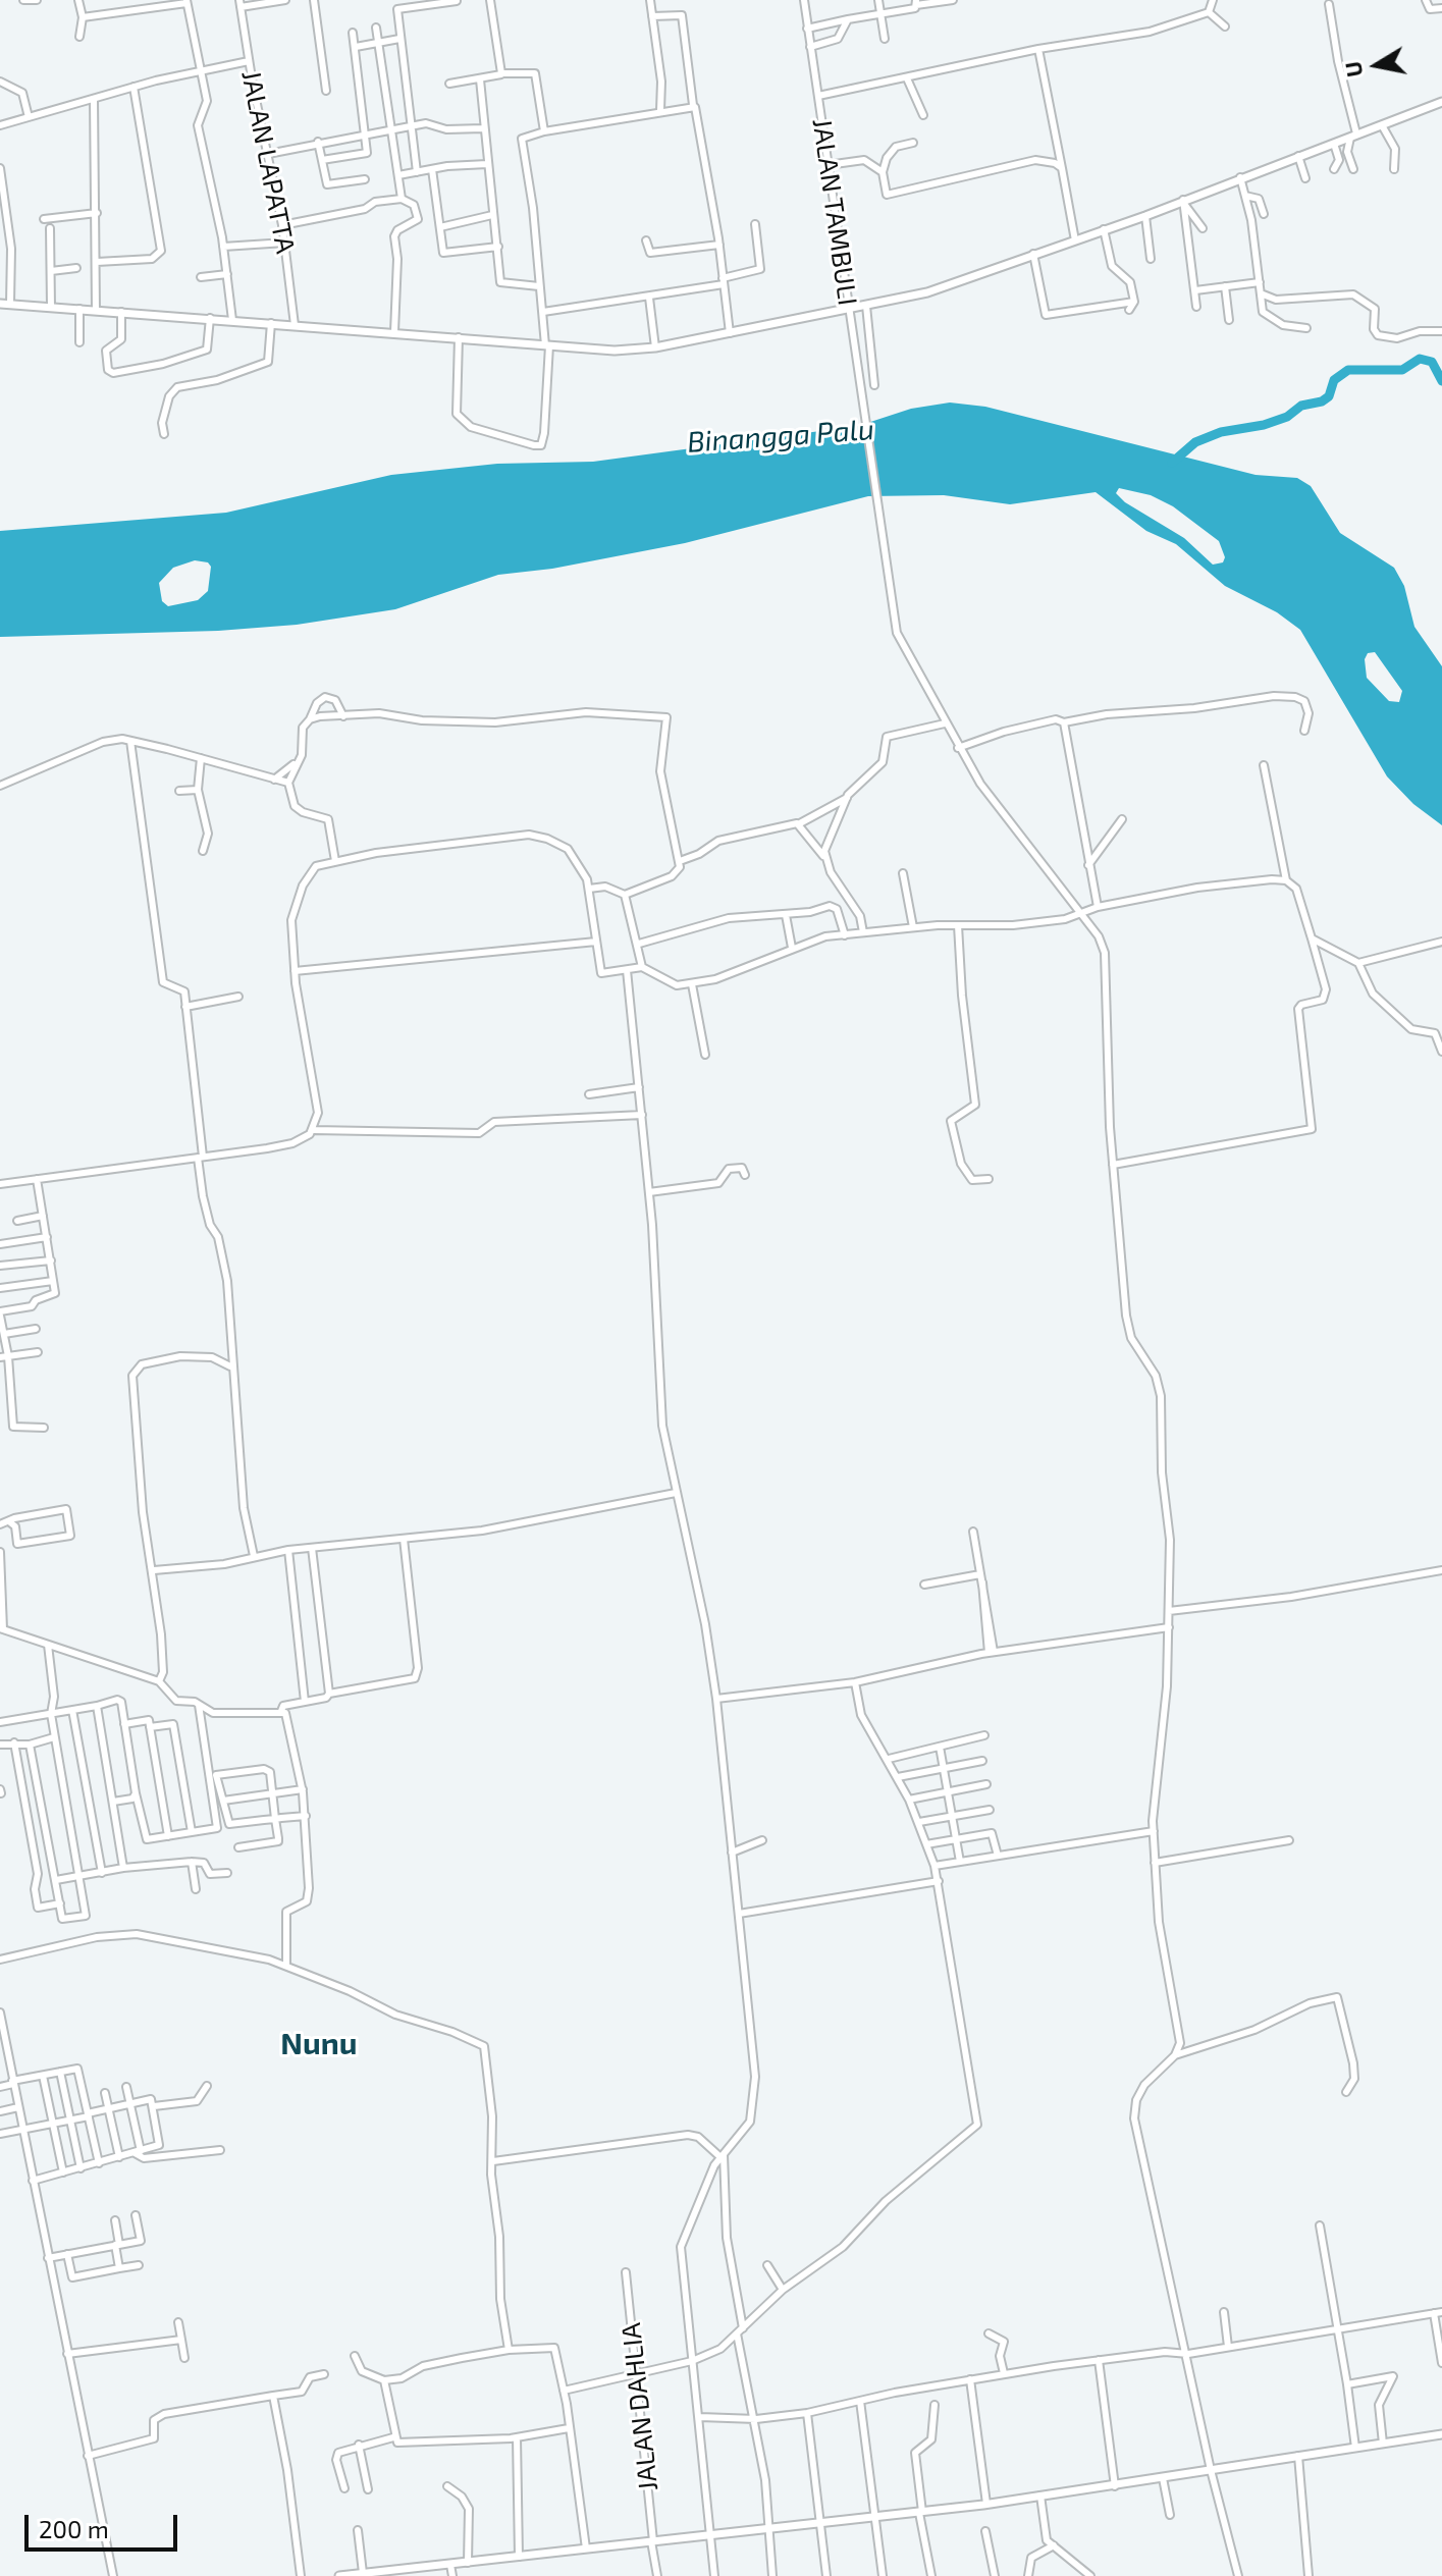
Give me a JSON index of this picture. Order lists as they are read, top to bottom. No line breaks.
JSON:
{"streets":{"street":["JALAN LAPATTA","JALAN TAMBULI","JALAN DAHLIA"]},"districts":["Nunu"],"water":["Binangga Palu"],"scale_bar":"200 m","north":"left"}
